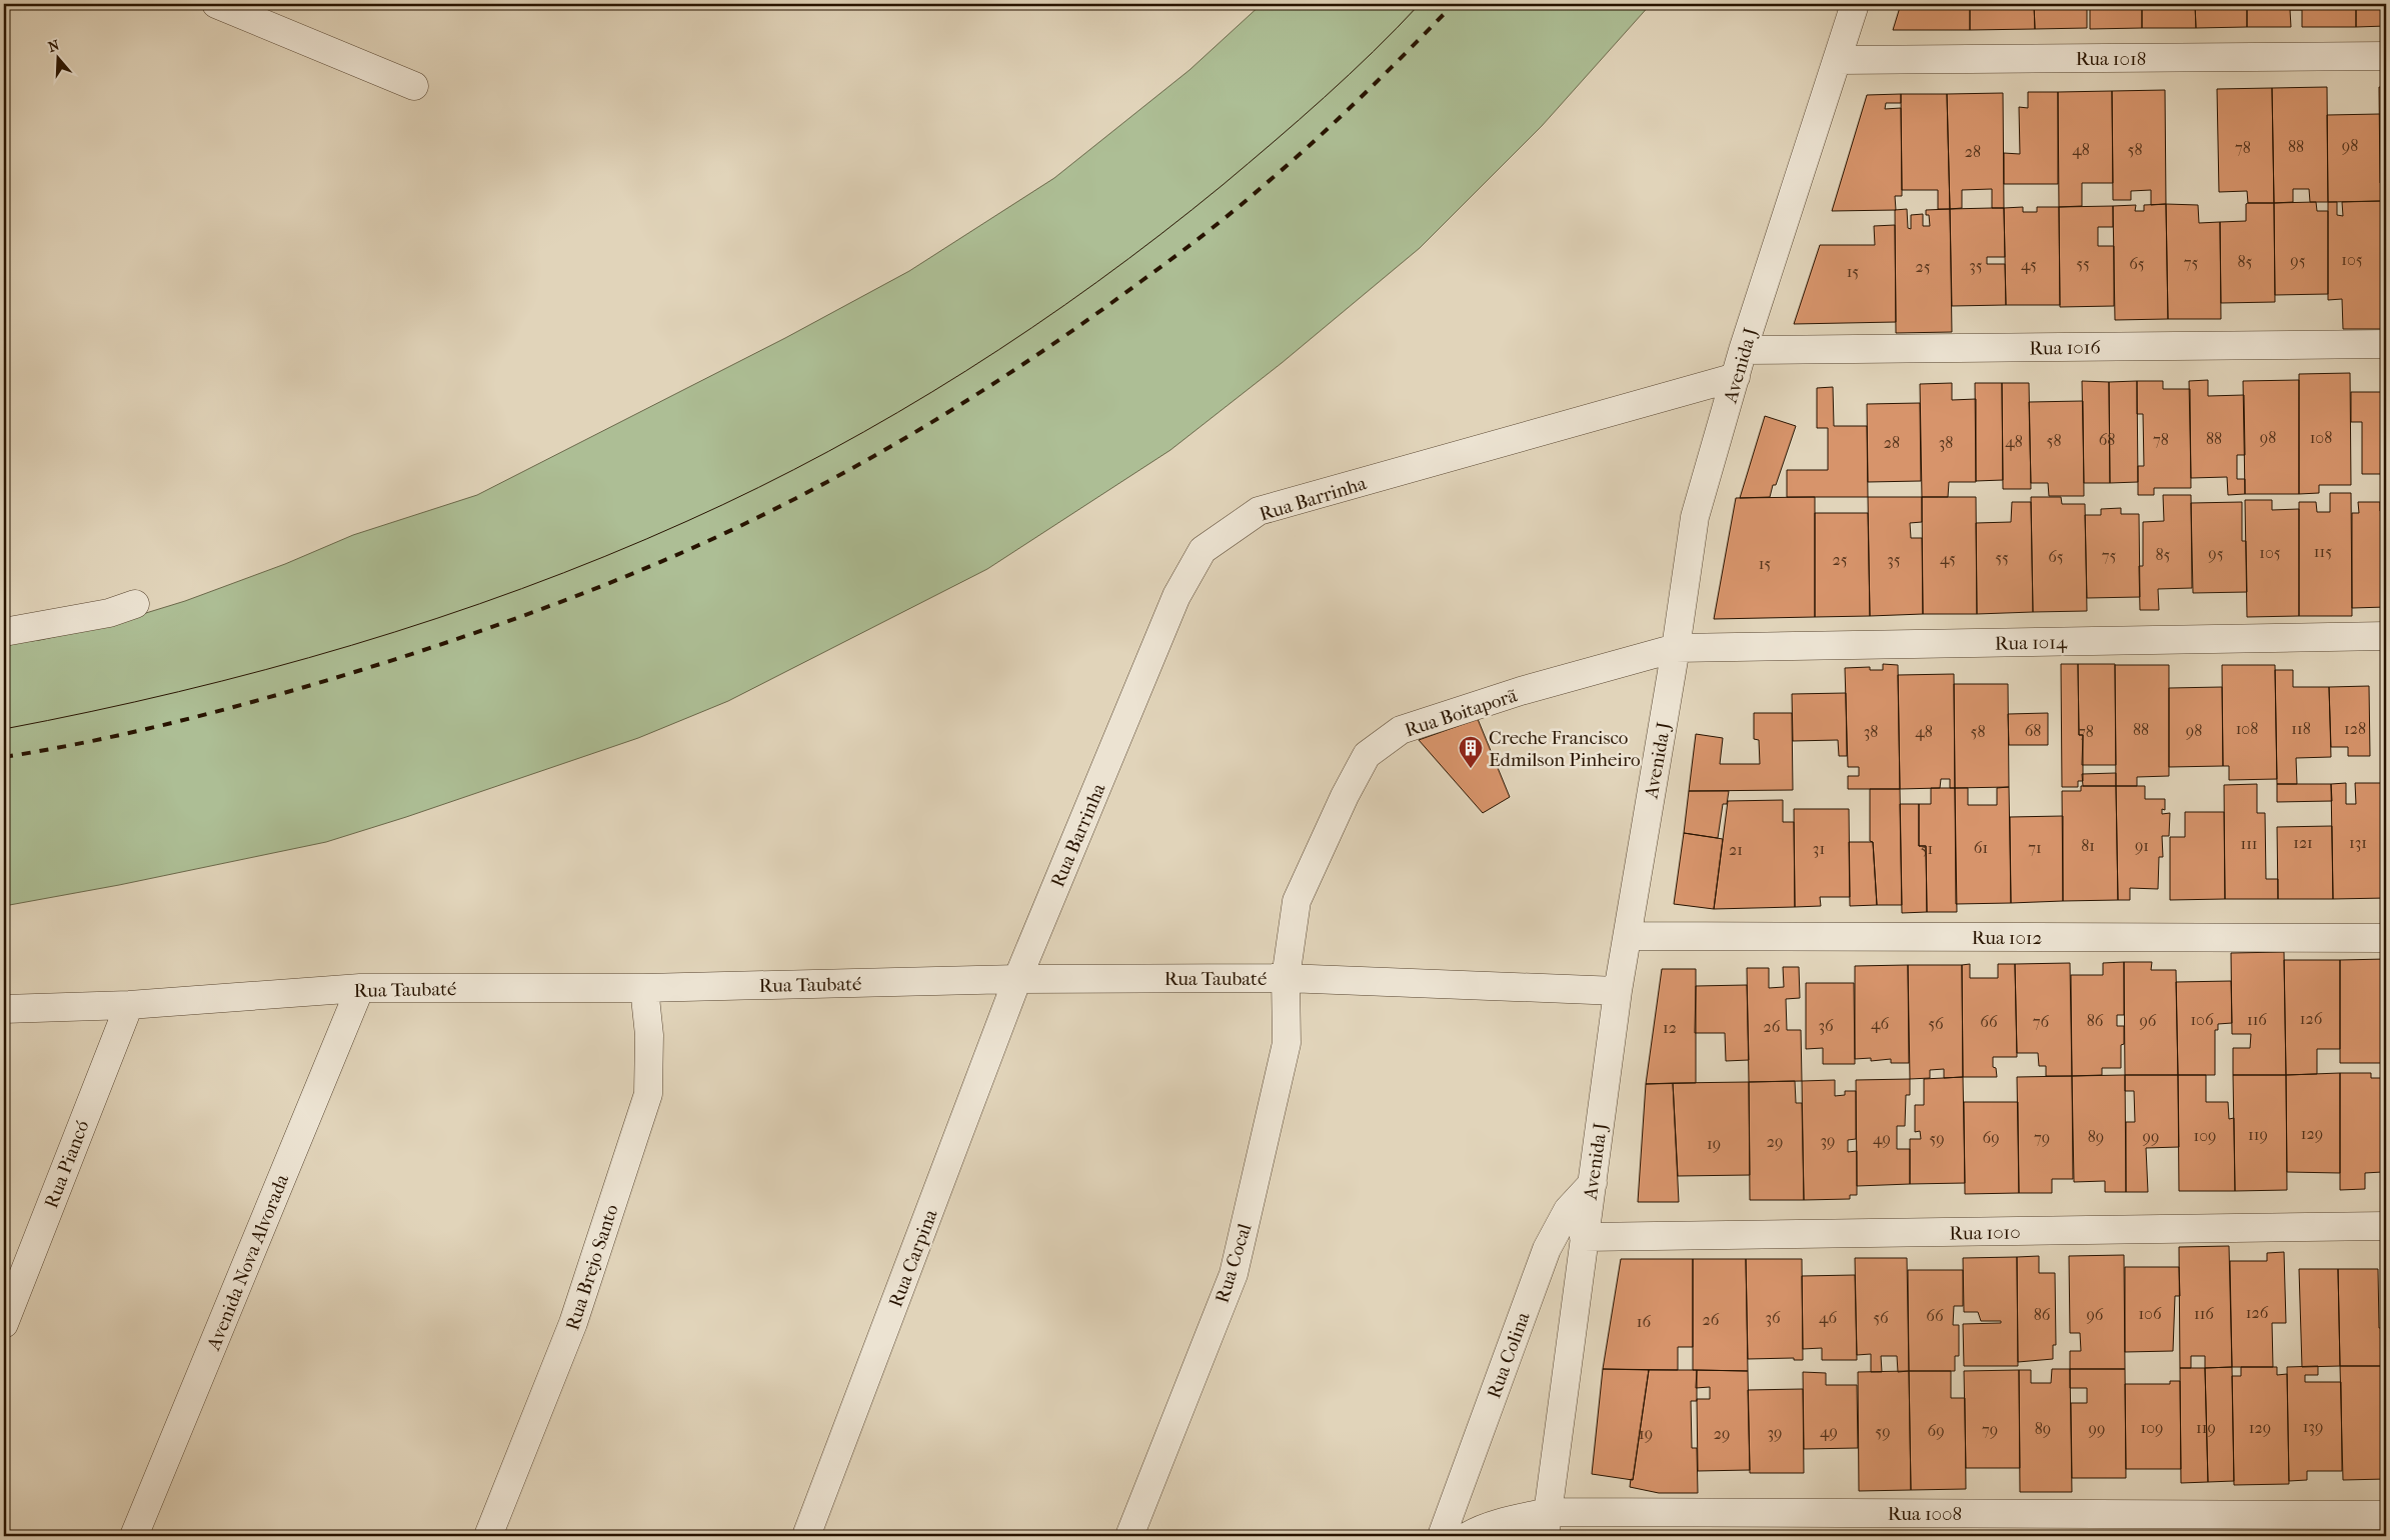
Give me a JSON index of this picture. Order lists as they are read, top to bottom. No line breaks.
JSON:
{"streets":{"street":["Rua 1018","Rua 1016","Avenida J","Rua Barrinha","Rua 1014","Rua Boitaporã","Rua 1012","Rua Taubaté","Rua Piancó","Rua 1010","Rua Carpina","Avenida Nova Alvorada","Rua Cocal","Rua Brejo Santo","Rua Colina","Rua 1008"]},"crossings":[["Rua 1018","Avenida J"],["Rua 1016","Avenida J"],["Avenida J","Rua Barrinha"],["Avenida J","Rua 1014"],["Avenida J","Rua Boitaporã"],["Avenida J","Rua 1012"],["Avenida J","Rua Taubaté"],["Avenida J","Rua 1010"],["Avenida J","Rua Colina"],["Avenida J","Rua 1008"],["Rua Barrinha","Rua Taubaté"],["Rua Barrinha","Rua Carpina"],["Rua 1014","Rua Boitaporã"],["Rua Boitaporã","Rua Taubaté"],["Rua Boitaporã","Rua Cocal"],["Rua Taubaté","Rua Piancó"],["Rua Taubaté","Rua Carpina"],["Rua Taubaté","Avenida Nova Alvorada"],["Rua Taubaté","Rua Cocal"],["Rua Taubaté","Rua Brejo Santo"]],"places":{"building":["Creche Francisco Edmilson Pinheiro"]},"house_numbers":["98","88","78","48","58","28","105","95","85","75","55","65","45","35","25","15","98","108","88","68","78","58","48","28","38","115","105","95","85","75","65","55","45","25","35","15","108","118","128","88","68","98","38","48","58","78","121","131","111","81","91","61","71","31","51","21","126","106","116","86","96","66","76","46","56","36","26","12","129","119","109","89","99","69","79","49","59","39","29","19","126","106","116","86","96","66","36","46","56","26","16","139","109","119","129","89","99","79","69","49","59","39","19","29"],"north":"top"}
